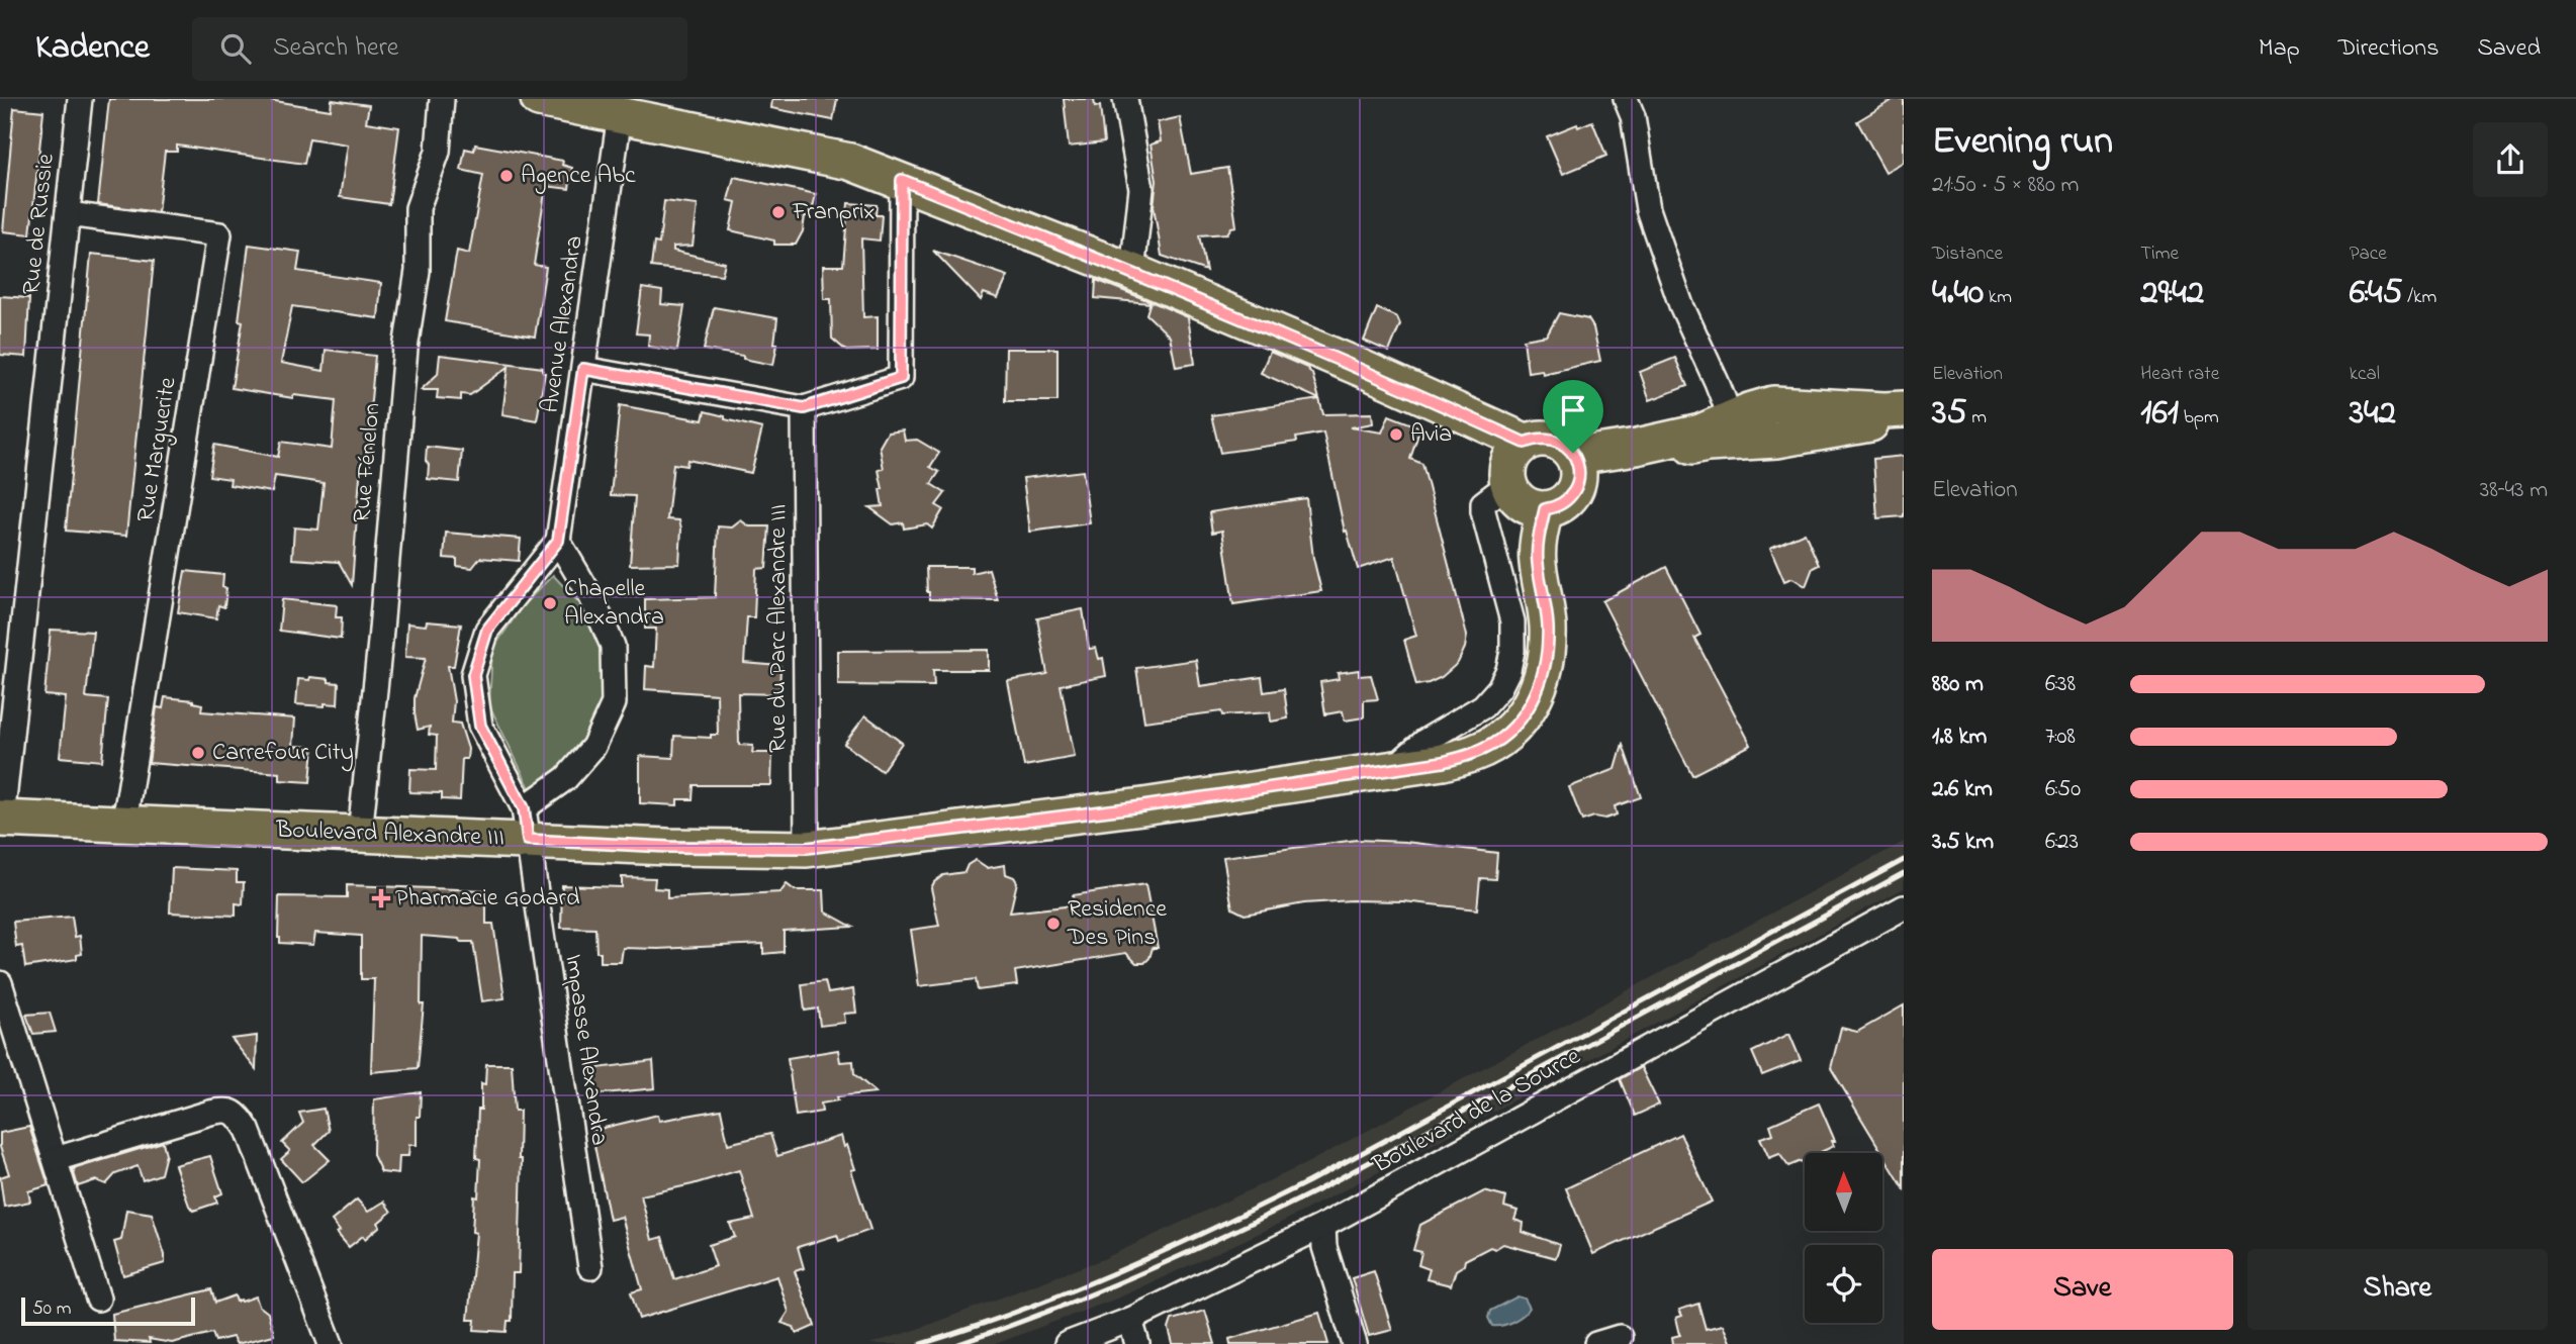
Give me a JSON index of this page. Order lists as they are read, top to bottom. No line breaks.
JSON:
{"streets":{"main road":["Boulevard Alexandre III"],"street":["Rue de Russie","Avenue Alexandra","Rue Marguerite","Rue Fénelon","Rue du Parc Alexandre III","Impasse Alexandra","Boulevard de la Source"]},"crossings":[["Rue de Russie","Rue Marguerite"],["Rue de Russie","Boulevard Alexandre III"],["Rue Marguerite","Boulevard Alexandre III"],["Rue Fénelon","Boulevard Alexandre III"],["Rue du Parc Alexandre III","Boulevard Alexandre III"],["Boulevard Alexandre III","Impasse Alexandra"]],"places":{"other":["Agence Abc","Franprix","Avia","Chapelle Alexandra","Carrefour City","Residence Des Pins"],"health":["Pharmacie Godard"]},"scale_bar":"50 m","north":"top","page":{"header":"Kadence","search":"Search here","nav":["Map","Directions","Saved"],"heading":["Evening run","21:50 · 5 × 880 m"],"stats":[["Distance","4.40 km"],["Time","29:42"],["Pace","6:45 /km"],["Elevation","35 m"],["Heart rate","161 bpm"],["kcal","342"]],"chart":["Elevation","38–43 m"],"list":[{"name":"880 m","note":"6:38"},{"name":"1.8 km","note":"7:08"},{"name":"2.6 km","note":"6:50"},{"name":"3.5 km","note":"6:23"}],"buttons":["Save","Share"],"scale":"50 m"}}
